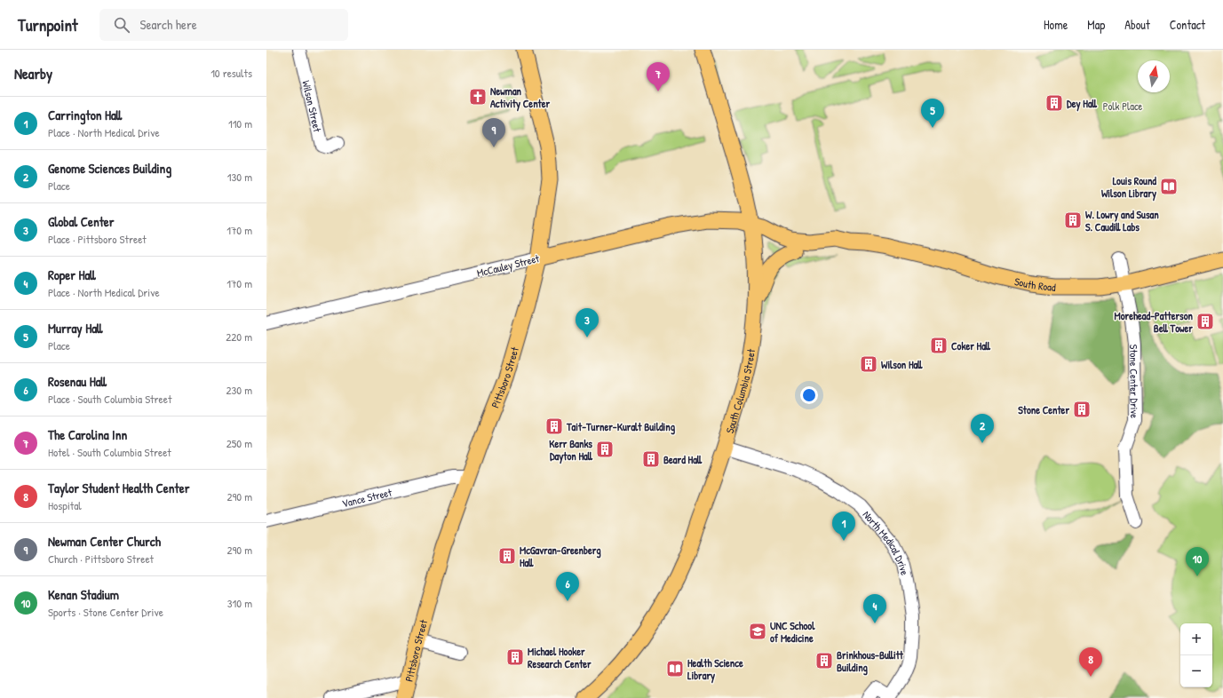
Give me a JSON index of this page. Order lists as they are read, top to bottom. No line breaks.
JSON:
{"streets":{"main road":["McCauley Street","South Road","Pittsboro Street","South Columbia Street"],"street":["Wilson Street","Stone Center Drive","Vance Street","North Medical Drive"]},"crossings":[["McCauley Street","South Road"],["McCauley Street","Pittsboro Street"],["McCauley Street","South Columbia Street"],["South Road","Stone Center Drive"],["South Road","South Columbia Street"],["Pittsboro Street","Vance Street"],["South Columbia Street","North Medical Drive"]],"parks":["Polk Place"],"places":{"church":["Newman Activity Center"],"building":["Dey Hall","W. Lowry and Susan S. Caudill Labs","Morehead-Patterson Bell Tower","Coker Hall","Wilson Hall","Stone Center","Tait-Turner-Kuralt Building","Kerr Banks Dayton Hall","Beard Hall","McGavran-Greenberg Hall","Michael Hooker Research Center","Brinkhous-Bullitt Building"],"library":["Louis Round Wilson Library","Health Science Library"],"school or university":["UNC School of Medicine"]},"north":"top","page":{"header":"Turnpoint","search":"Search here","nav":["Home","Map","About","Contact"],"heading":["Nearby","10 results"],"pins":["7","5","9","3","2","1","10","6","4","8"],"list":[{"mark":"1","name":"Carrington Hall","note":"Place · North Medical Drive","value":"110 m"},{"mark":"2","name":"Genome Sciences Building","note":"Place","value":"130 m"},{"mark":"3","name":"Global Center","note":"Place · Pittsboro Street","value":"170 m"},{"mark":"4","name":"Roper Hall","note":"Place · North Medical Drive","value":"170 m"},{"mark":"5","name":"Murray Hall","note":"Place","value":"220 m"},{"mark":"6","name":"Rosenau Hall","note":"Place · South Columbia Street","value":"230 m"},{"mark":"7","name":"The Carolina Inn","note":"Hotel · South Columbia Street","value":"250 m"},{"mark":"8","name":"Taylor Student Health Center","note":"Hospital","value":"290 m"},{"mark":"9","name":"Newman Center Church","note":"Church · Pittsboro Street","value":"290 m"},{"mark":"10","name":"Kenan Stadium","note":"Sports · Stone Center Drive","value":"310 m"}],"map_buttons":["+","−"]}}
